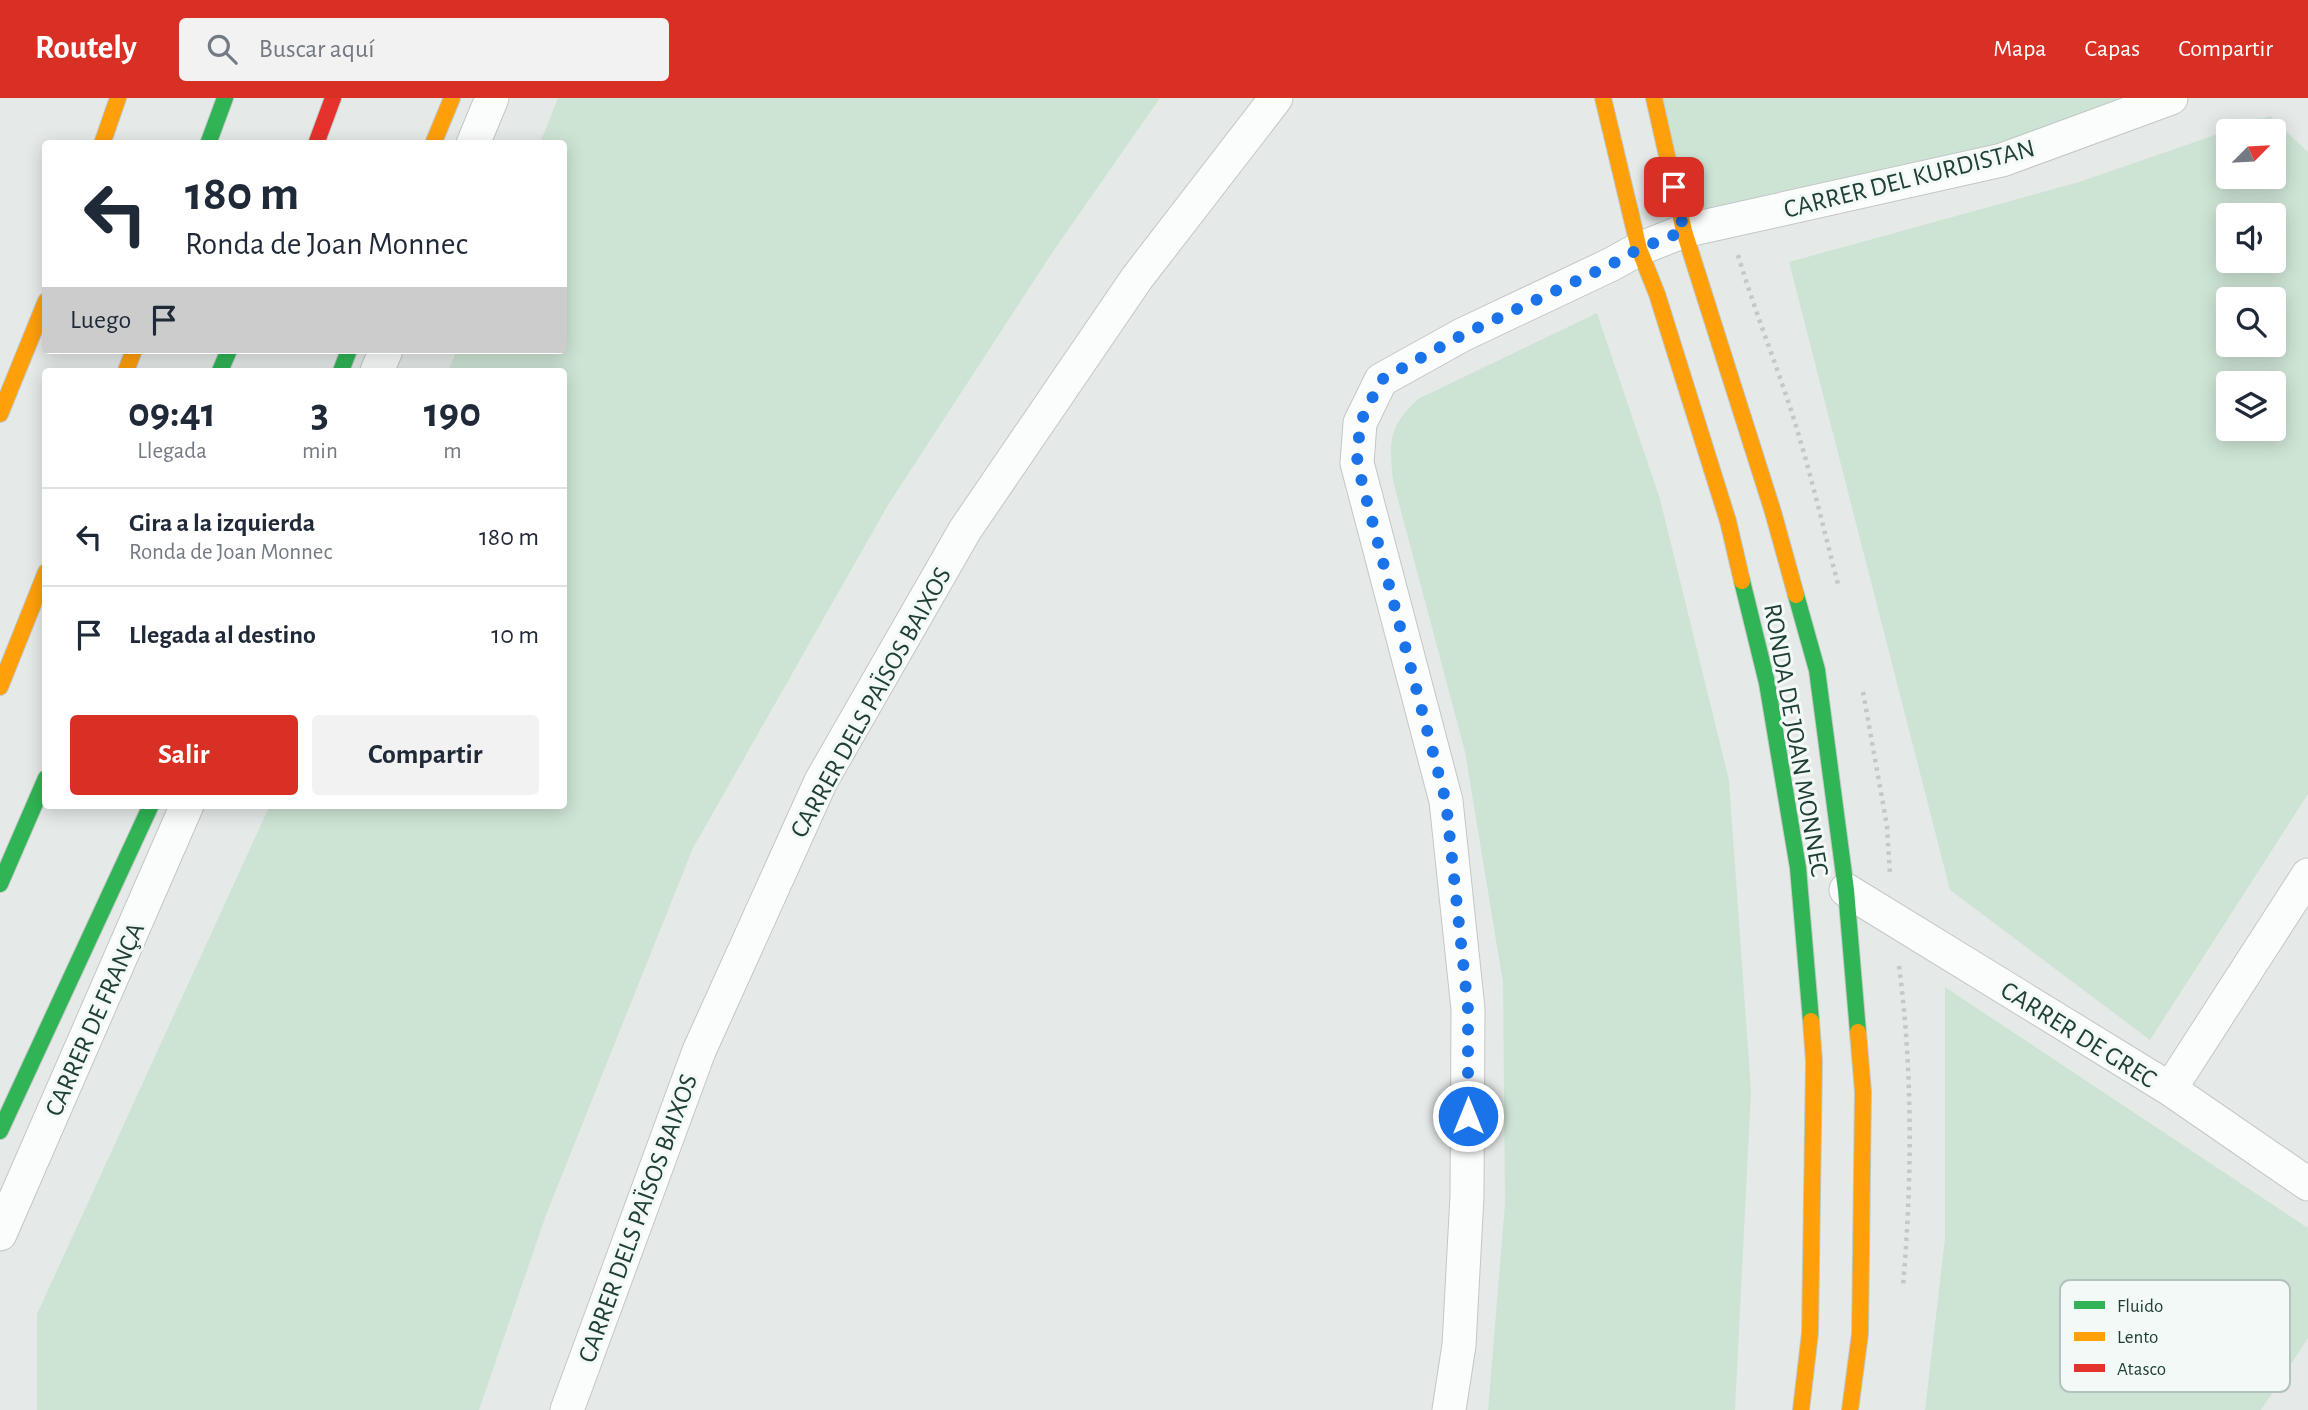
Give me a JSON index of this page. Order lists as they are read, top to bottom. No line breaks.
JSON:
{"streets":{"main road":["RONDA DE JOAN MONNEC"],"street":["CARRER DEL KURDISTAN","CARRER DELS PAÏSOS BAIXOS","CARRER DE FRANÇA","CARRER DE GREC"]},"crossings":[["CARRER DEL KURDISTAN","RONDA DE JOAN MONNEC"],["RONDA DE JOAN MONNEC","CARRER DE GREC"]],"legend":["Fluido","Lento","Atasco"],"north":"top right","page":{"header":"Routely","search":"Buscar aquí","nav":["Mapa","Capas","Compartir"],"turn":["180 m","Ronda de Joan Monnec"],"then":"Luego","eta":["09:41","Llegada","3","min","190","m"],"list":[{"name":"Gira a la izquierda","note":"Ronda de Joan Monnec","value":"180 m"},{"name":"Llegada al destino","value":"10 m"}],"buttons":["Salir","Compartir"]}}
